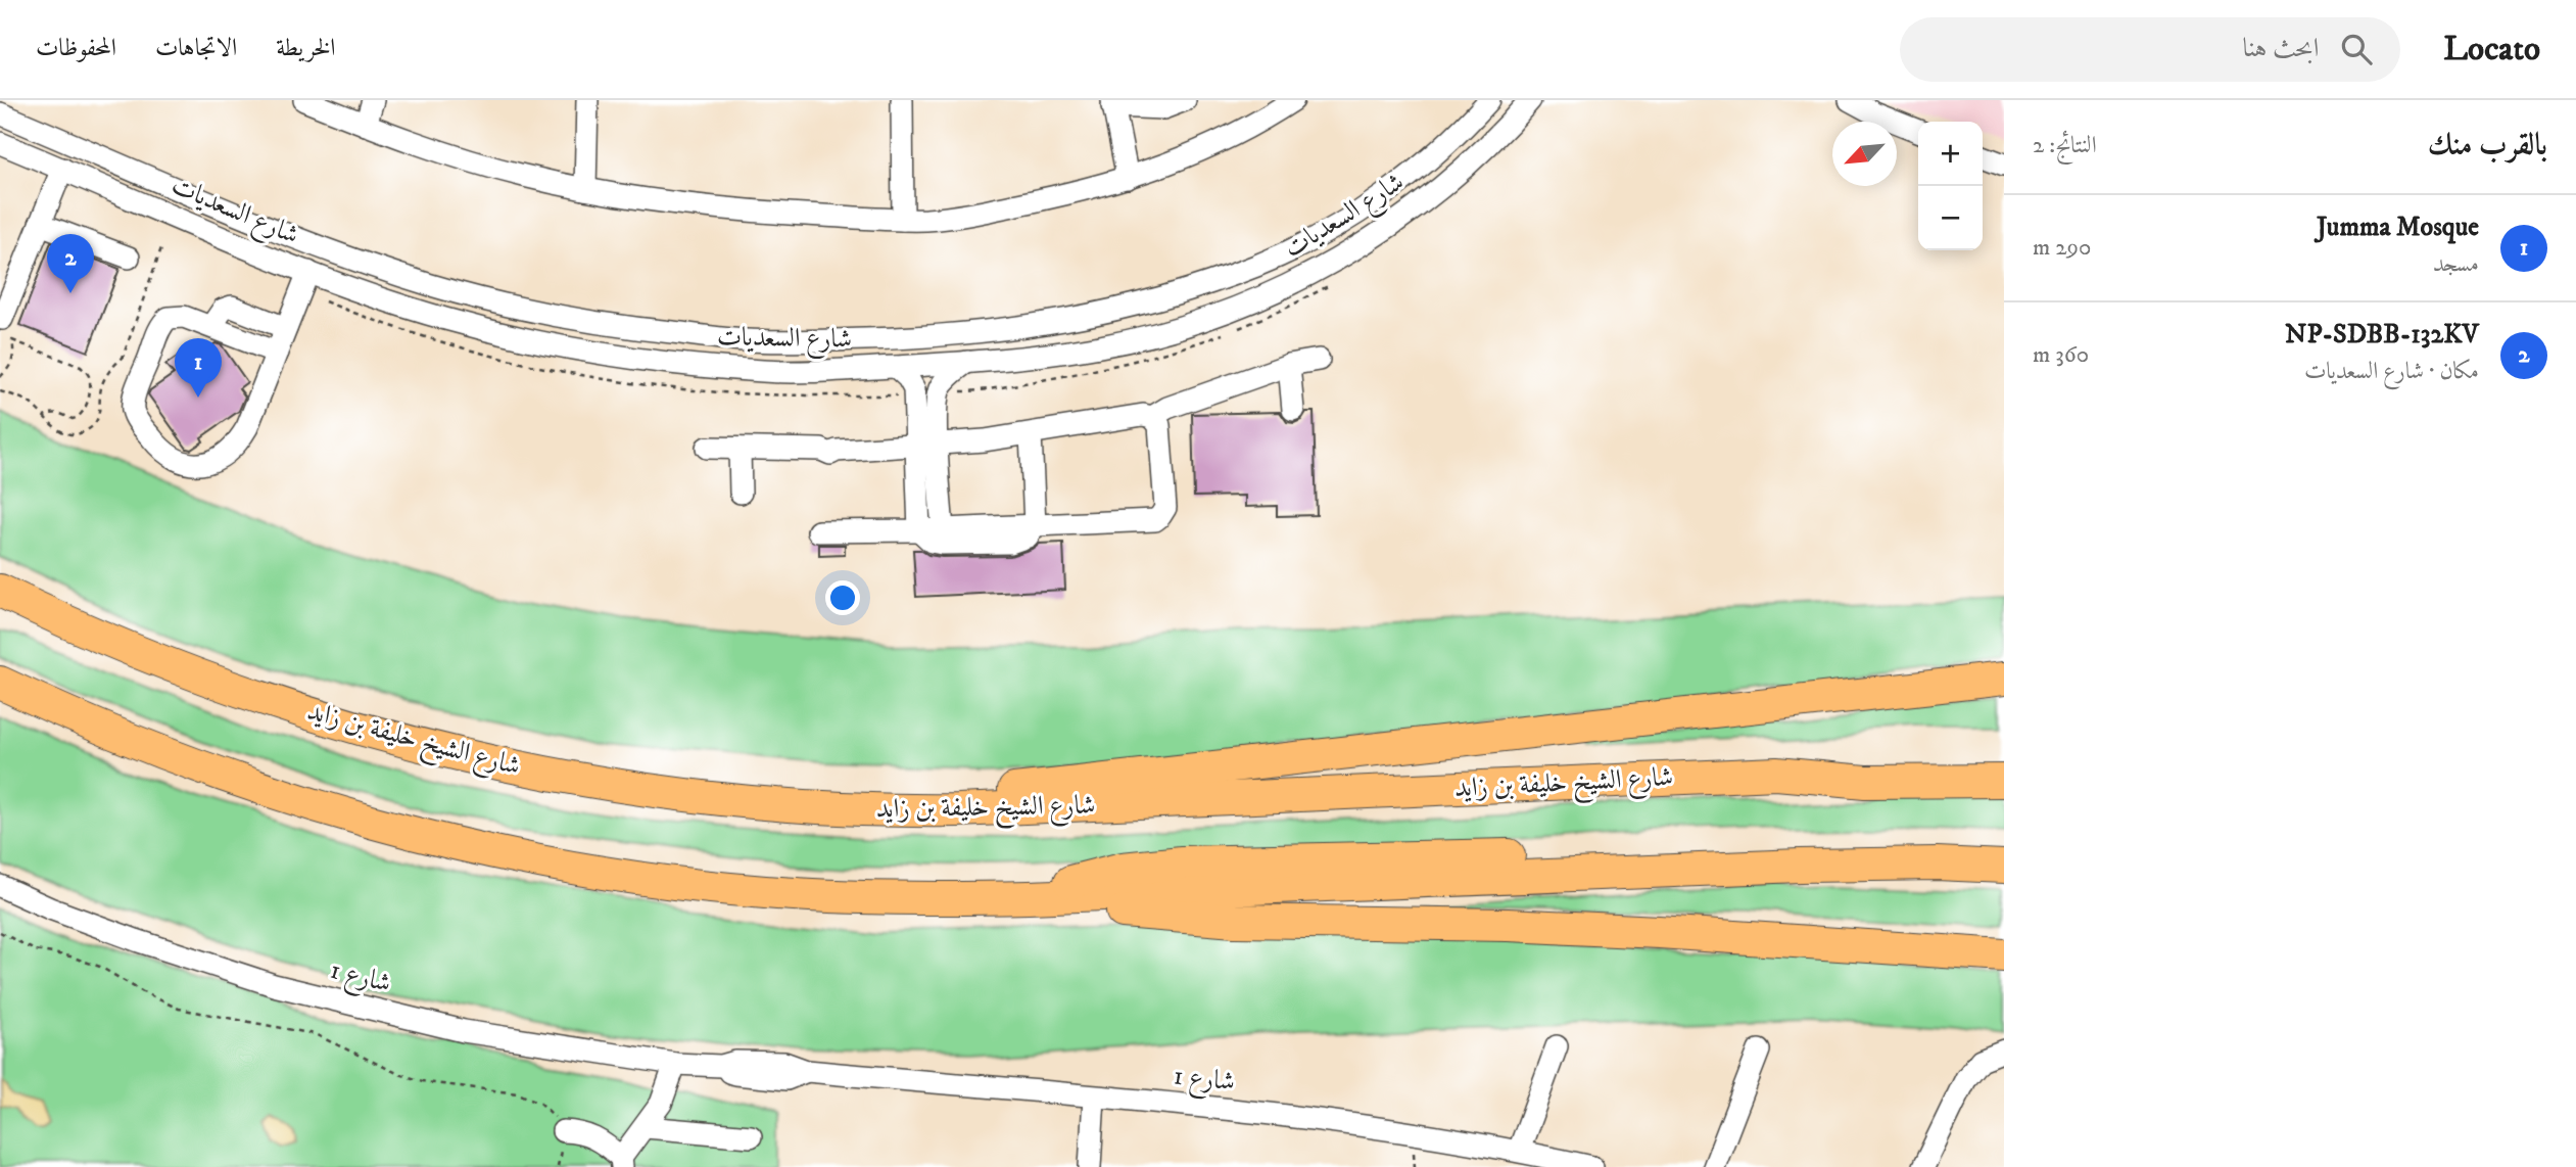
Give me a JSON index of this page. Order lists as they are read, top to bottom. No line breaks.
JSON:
{"streets":{"highway":["شارع الشيخ خليفة بن زايد"],"street":["شارع السعديات","شارع 1"]},"north":"bottom left","page":{"header":"Locato","search":"ابحث هنا","nav":["الخريطة","الاتجاهات","المحفوظات"],"heading":["بالقرب منك","النتائج: 2"],"map_buttons":["+","−"],"list":[{"mark":"1","name":"Jumma Mosque","note":"مسجد","value":"290 m"},{"mark":"2","name":"NP-SDBB-132KV","note":"مكان · شارع السعديات","value":"360 m"}],"pins":["2","1"]}}
